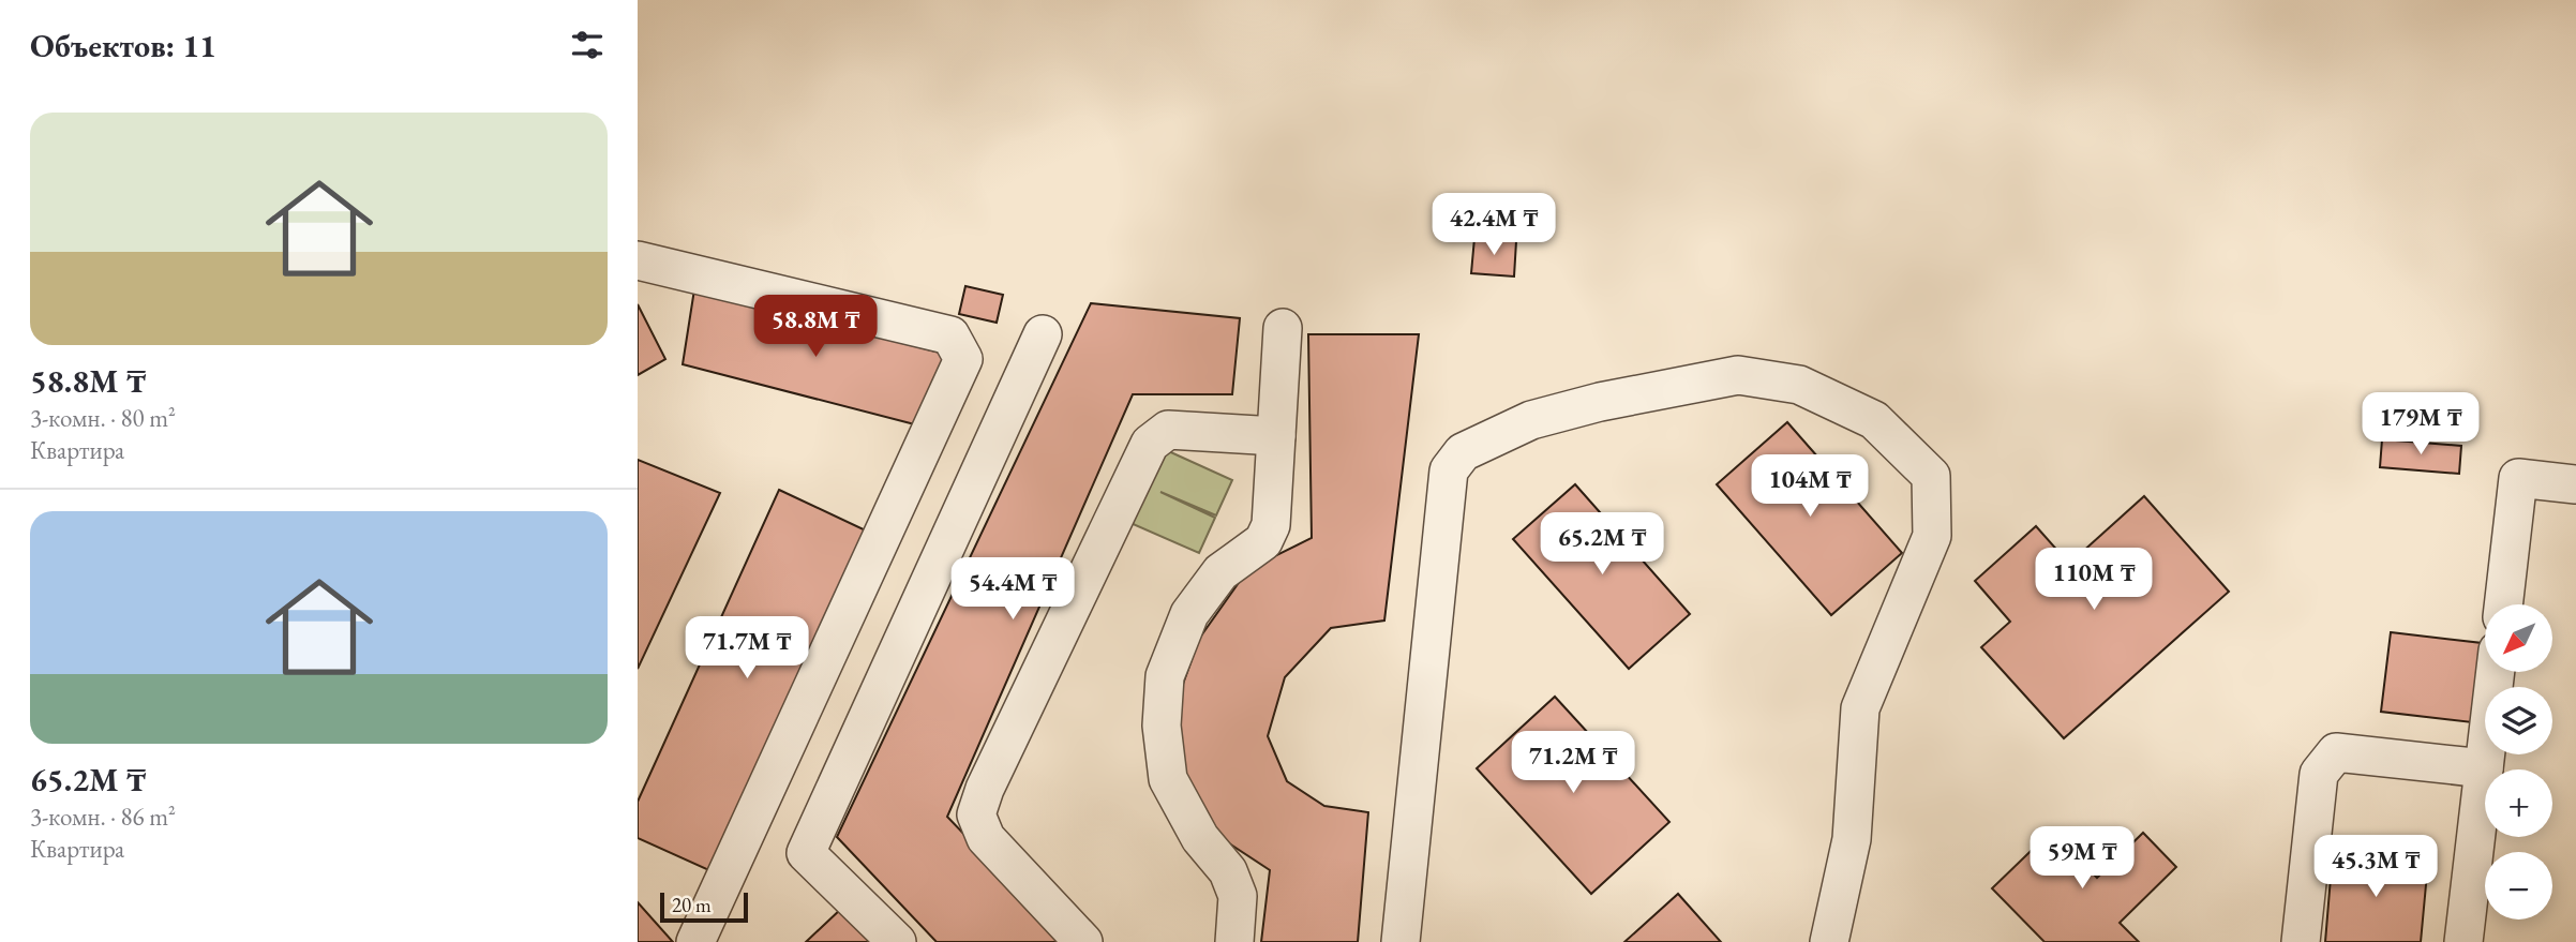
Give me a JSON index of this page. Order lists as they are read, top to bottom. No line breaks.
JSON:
{"scale_bar":"20 m","north":"bottom left","page":{"heading":"Объектов: 11","list":[{"name":"58.8M ₸","note":"3-комн. · 80 m² · Квартира"},{"name":"65.2M ₸","note":"3-комн. · 86 m² · Квартира"}],"price":["42.4M ₸","58.8M ₸","179M ₸","104M ₸","65.2M ₸","110M ₸","54.4M ₸","71.7M ₸","71.2M ₸","59M ₸","45.3M ₸"],"map_buttons":["+","−"],"scale":"20 m"}}
